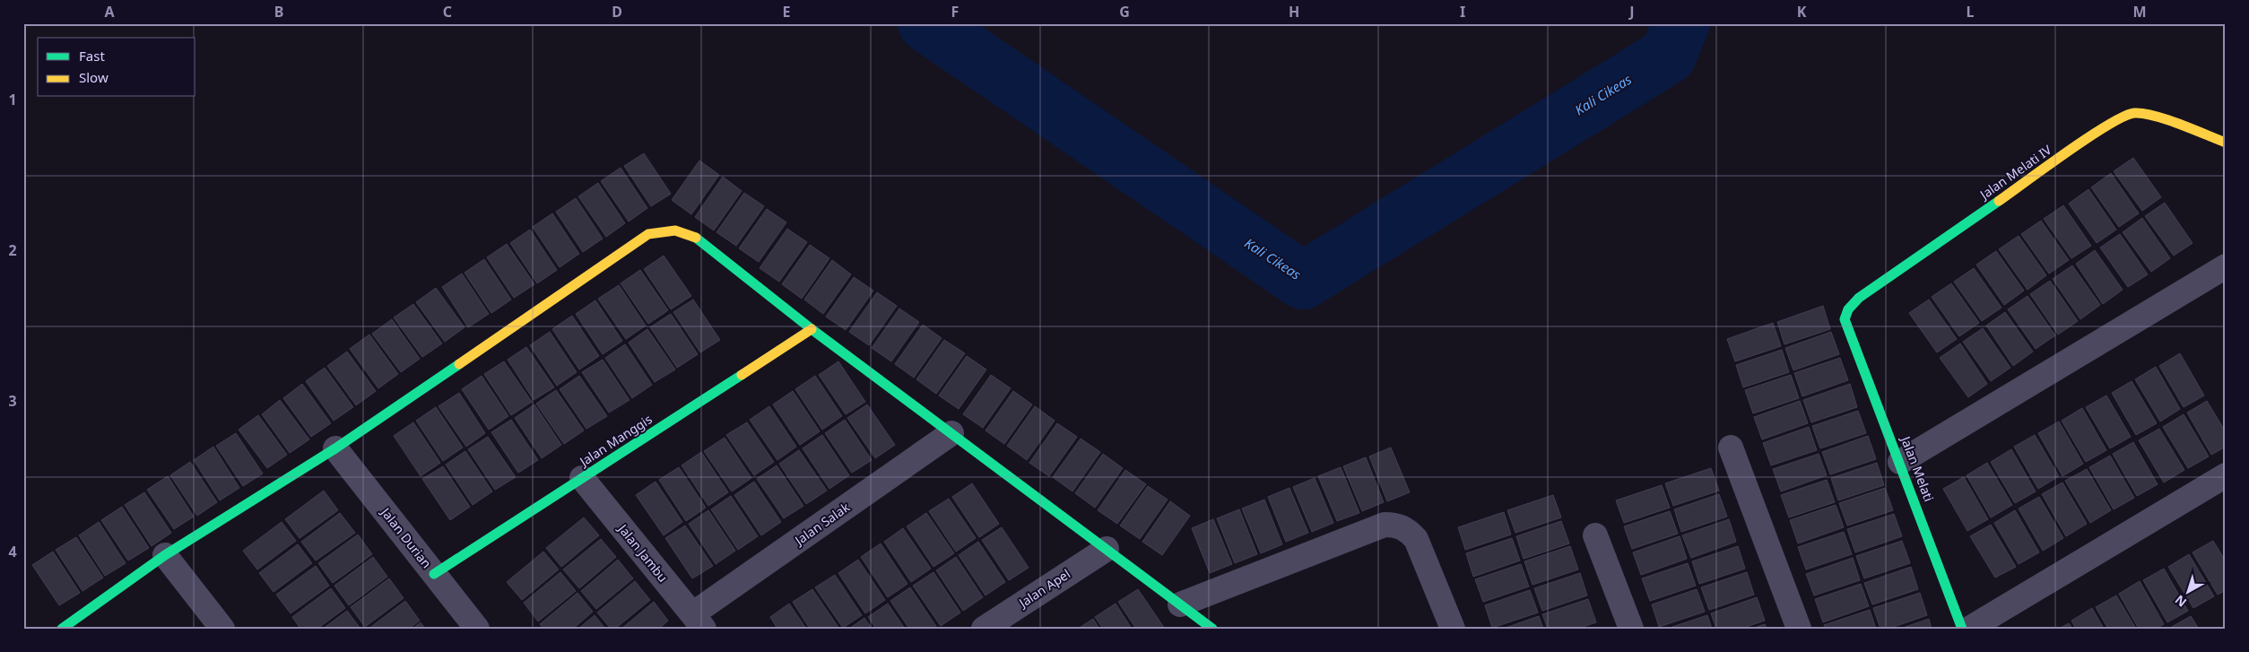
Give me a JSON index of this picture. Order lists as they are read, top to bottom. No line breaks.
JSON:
{"streets":{"street":["Jalan Melati IV","Jalan Manggis","Jalan Melati","Jalan Salak","Jalan Durian","Jalan Jambu","Jalan Apel"]},"crossings":[["Jalan Melati IV","Jalan Melati"],["Jalan Manggis","Jalan Durian"],["Jalan Manggis","Jalan Jambu"],["Jalan Salak","Jalan Jambu"]],"water":["Kali Cikeas"],"legend":["Fast","Slow"],"north":"bottom left","grid":{"columns":["A","B","C","D","E","F","G","H","I","J","K","L","M"],"rows":["1","2","3","4"]}}
